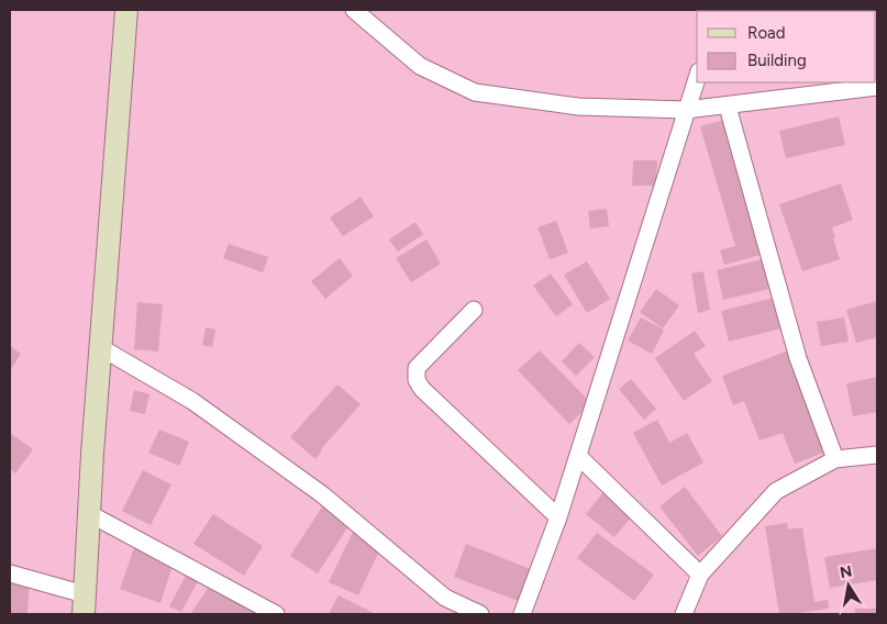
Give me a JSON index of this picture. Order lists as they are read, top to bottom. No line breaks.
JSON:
{"legend":["Road","Building"],"north":"top"}
